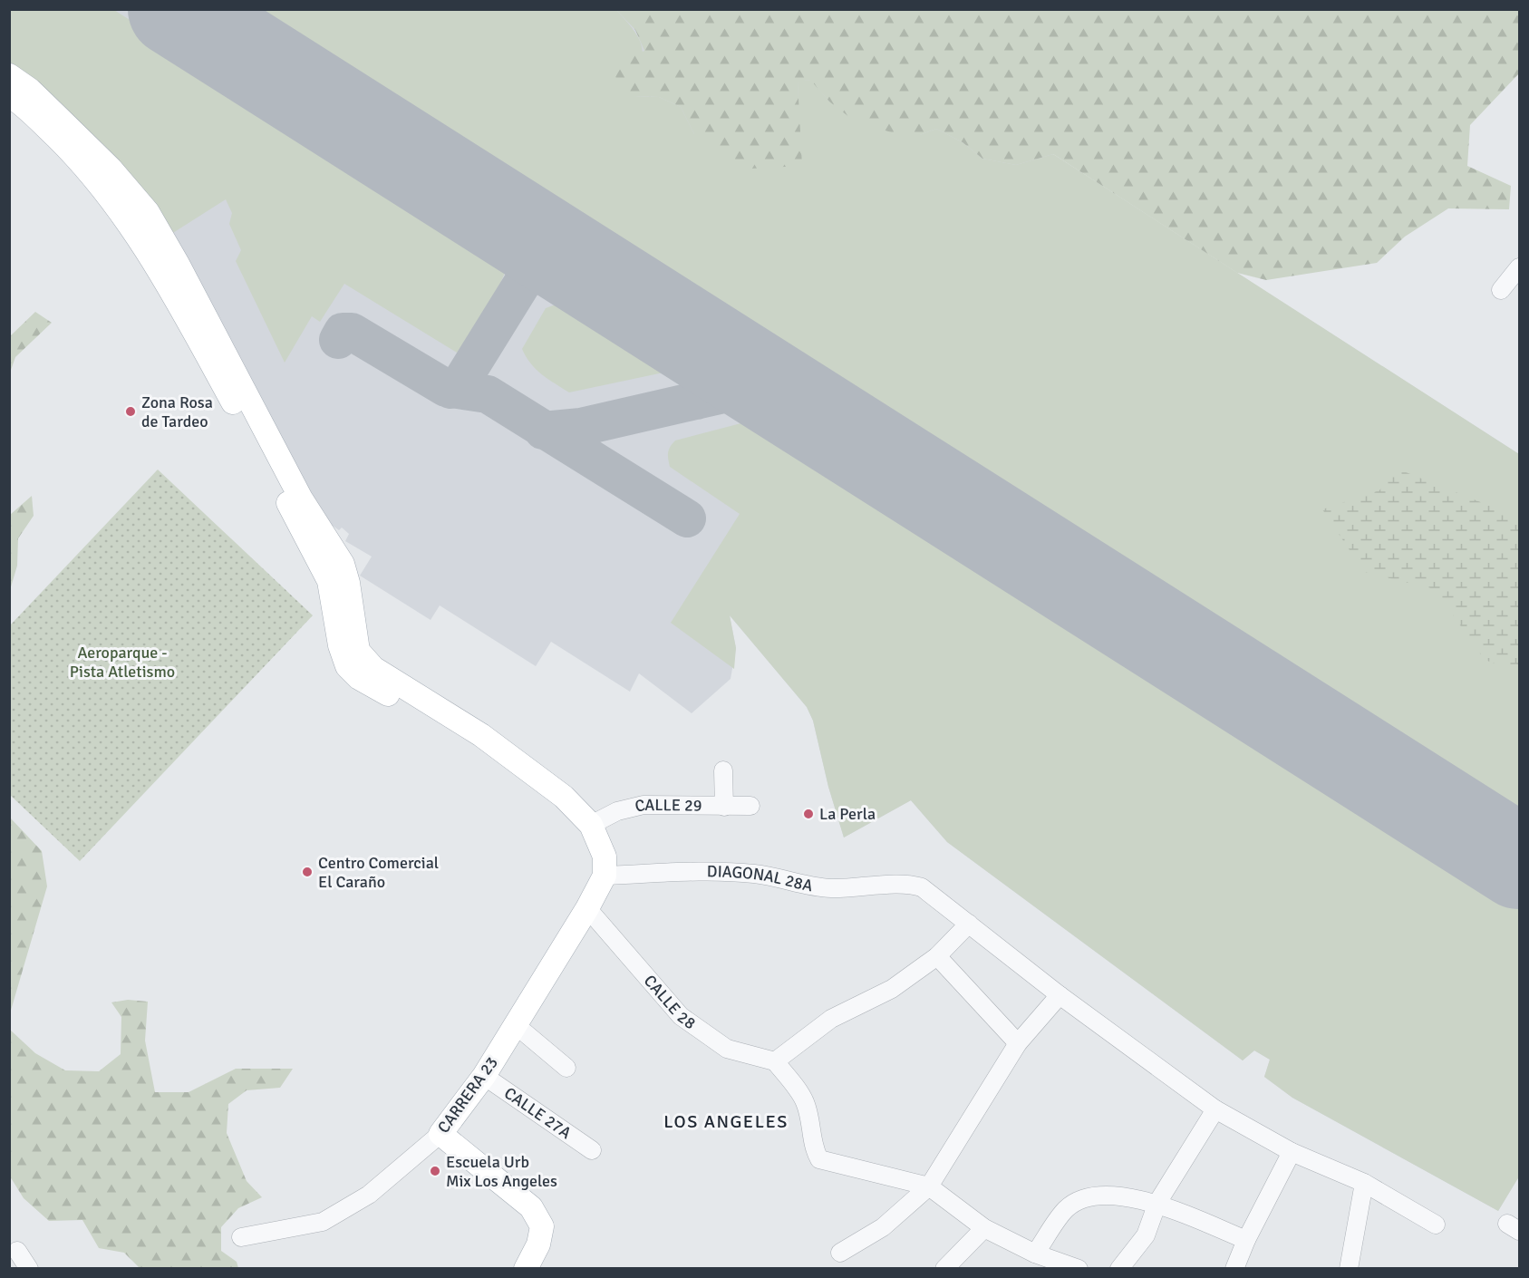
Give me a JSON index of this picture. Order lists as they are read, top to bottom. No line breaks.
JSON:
{"streets":{"main road":["CARRERA 23"],"street":["CALLE 29","DIAGONAL 28A","CALLE 28","CALLE 27A"]},"crossings":[["DIAGONAL 28A","CARRERA 23"],["CALLE 28","CARRERA 23"],["CARRERA 23","CALLE 27A"]],"districts":["LOS ANGELES"],"parks":["Aeroparque - Pista Atletismo"],"places":["Zona Rosa de Tardeo","La Perla","Centro Comercial El Caraño","Escuela Urb Mix Los Angeles"]}
